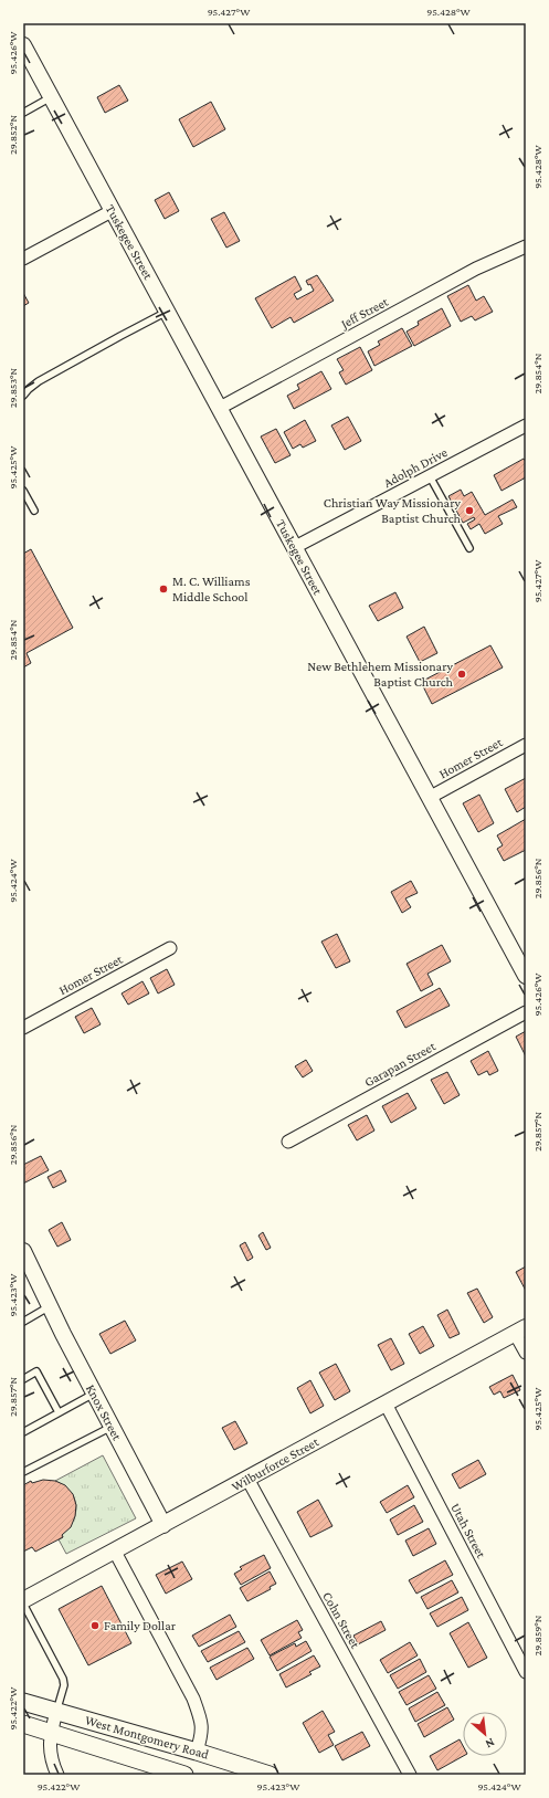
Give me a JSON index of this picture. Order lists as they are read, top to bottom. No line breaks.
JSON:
{"streets":{"main road":["West Montgomery Road"],"street":["Tuskegee Street","Jeff Street","Adolph Drive","Homer Street","Garapan Street","Knox Street","Wilburforce Street","Utah Street","Cohn Street"]},"crossings":[["Tuskegee Street","Jeff Street"],["Tuskegee Street","Adolph Drive"],["Tuskegee Street","Homer Street"],["Knox Street","Wilburforce Street"],["Wilburforce Street","Utah Street"],["Wilburforce Street","Cohn Street"]],"places":["Christian Way Missionary Baptist Church","M. C. Williams Middle School","New Bethlehem Missionary Baptist Church","Family Dollar"],"north":"bottom right","coordinates":["95.427°W","95.428°W","95.426°W","29.852°N","29.854°N","29.853°N","95.425°W","29.856°N","95.424°W","29.857°N","95.423°W","29.859°N","95.422°W"]}
